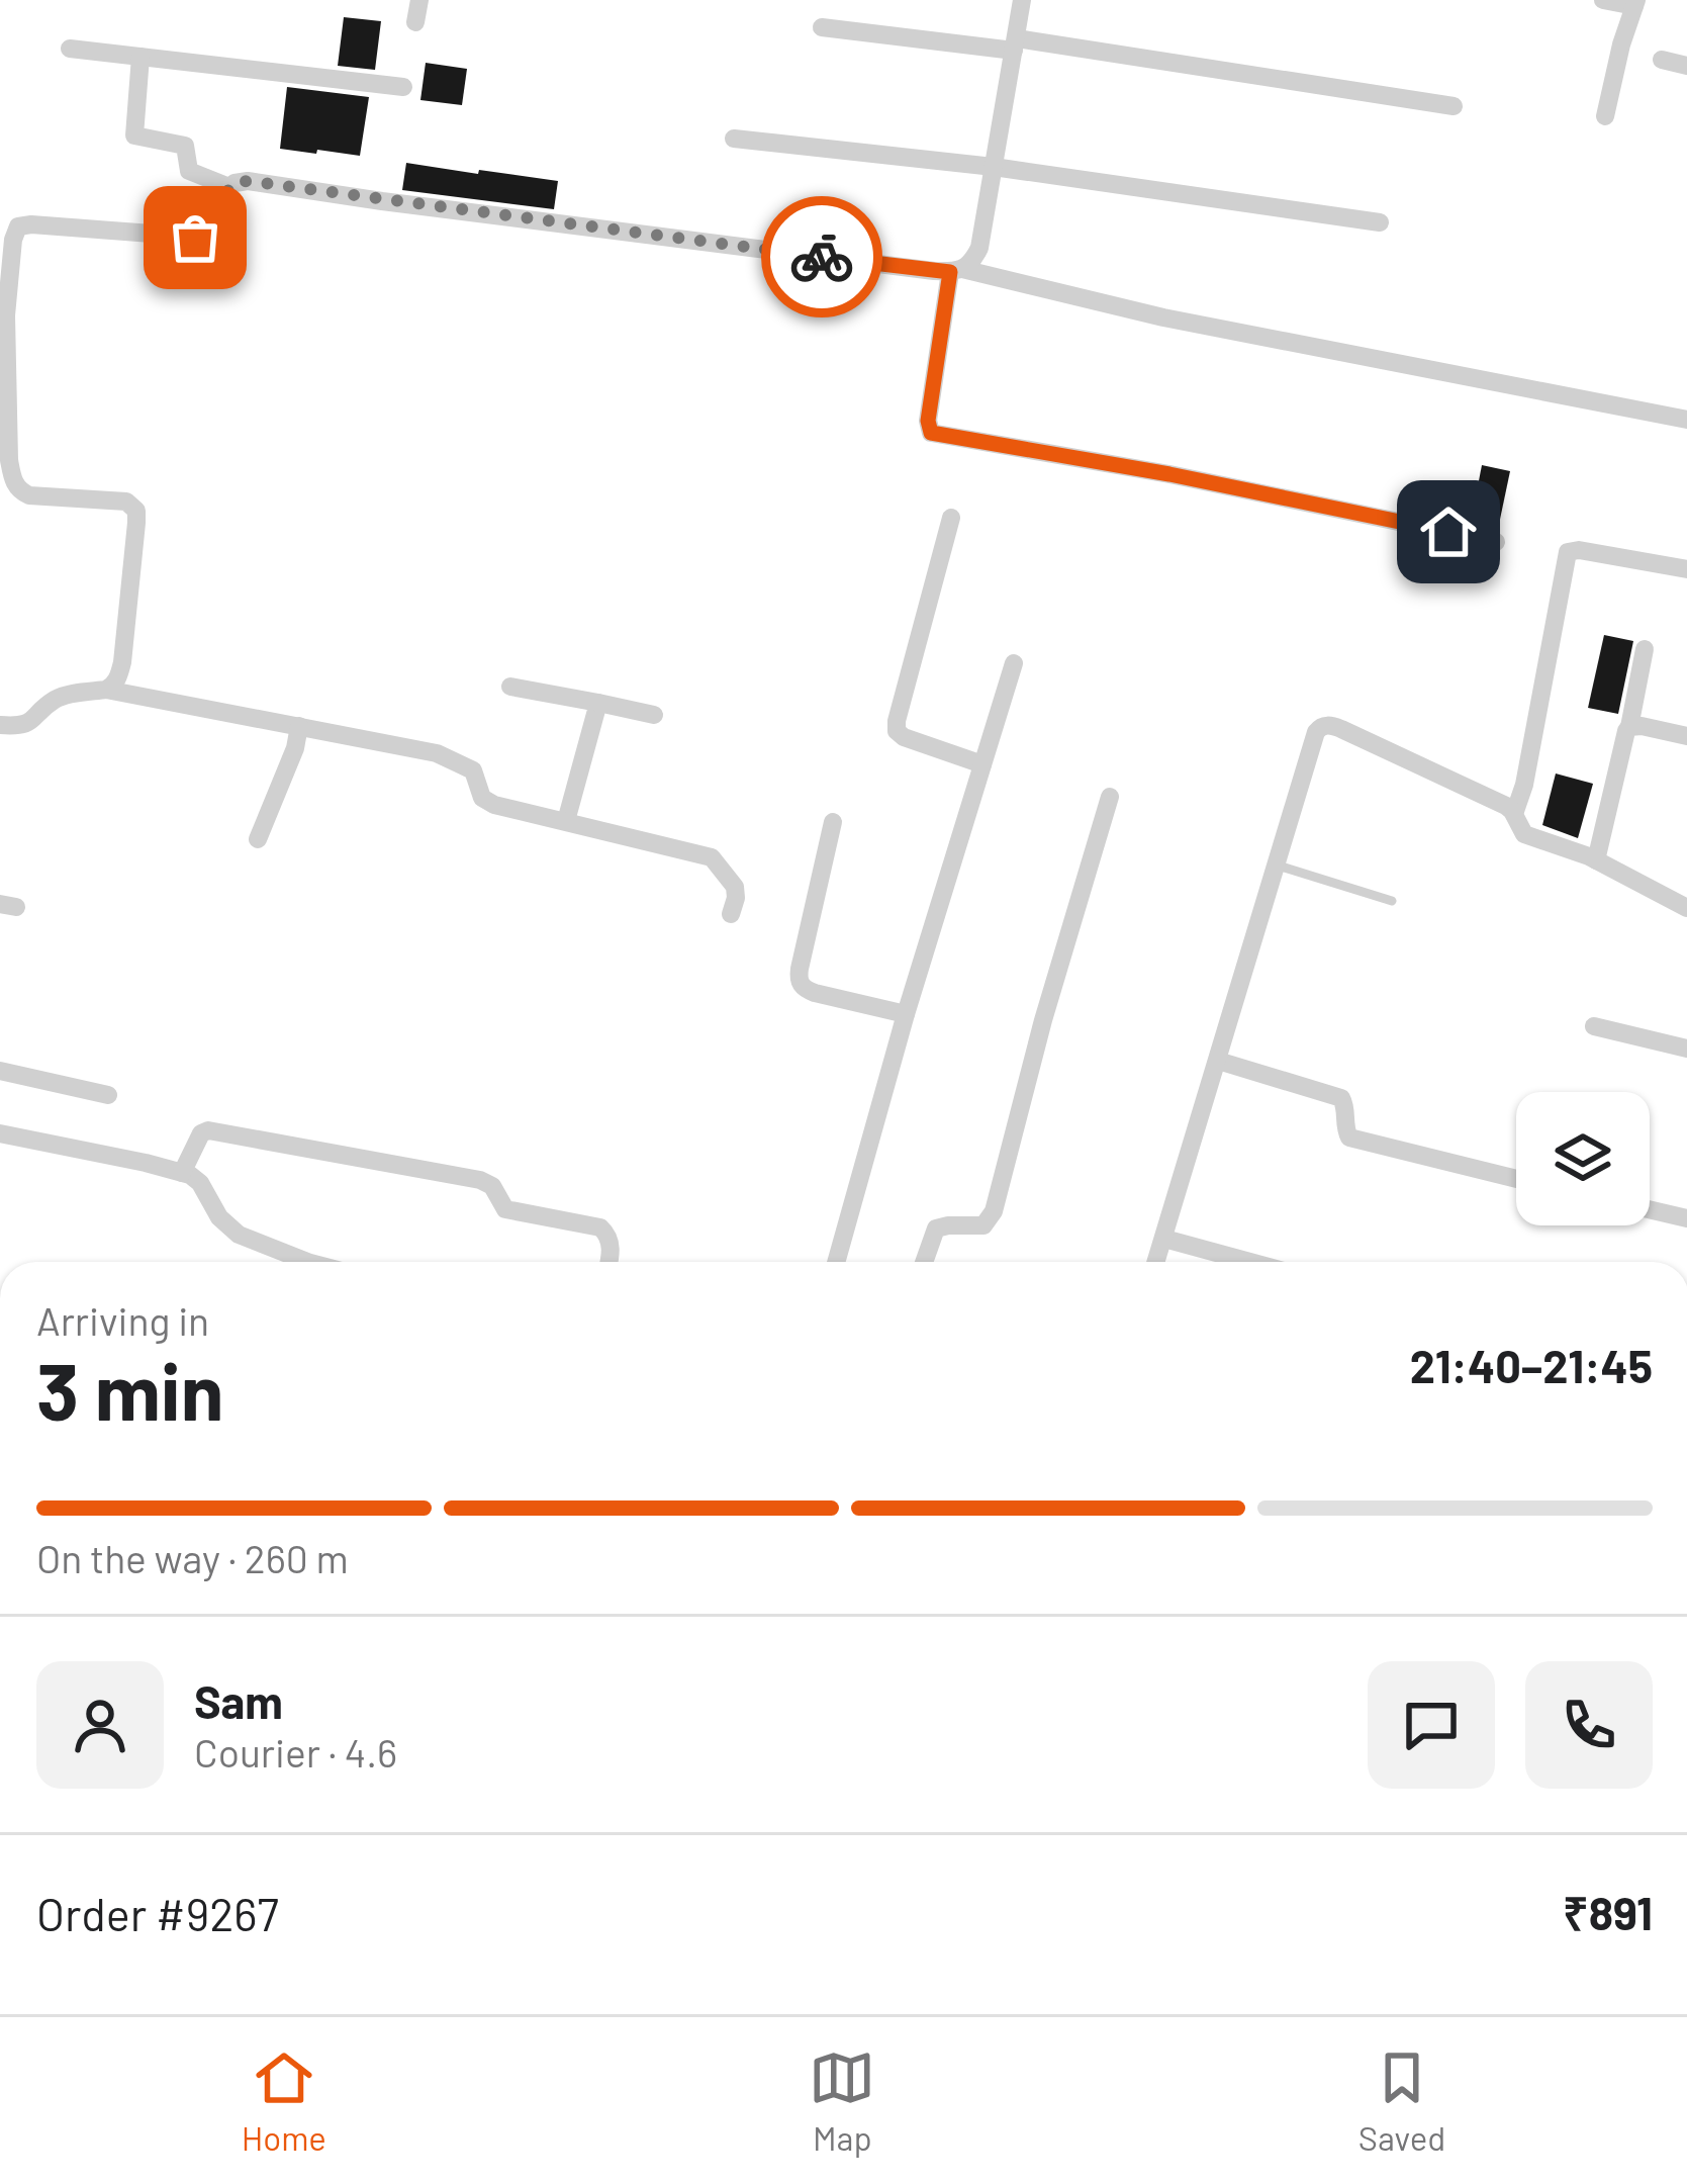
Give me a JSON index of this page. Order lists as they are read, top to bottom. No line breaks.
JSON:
{"page":{"heading":["3 min","Arriving in","21:40–21:45"],"panel":["Sam","Courier · 4.6","Order #9267","₹891"],"bar":"On the way · 260 m","tabs":["Home","Map","Saved"]}}
